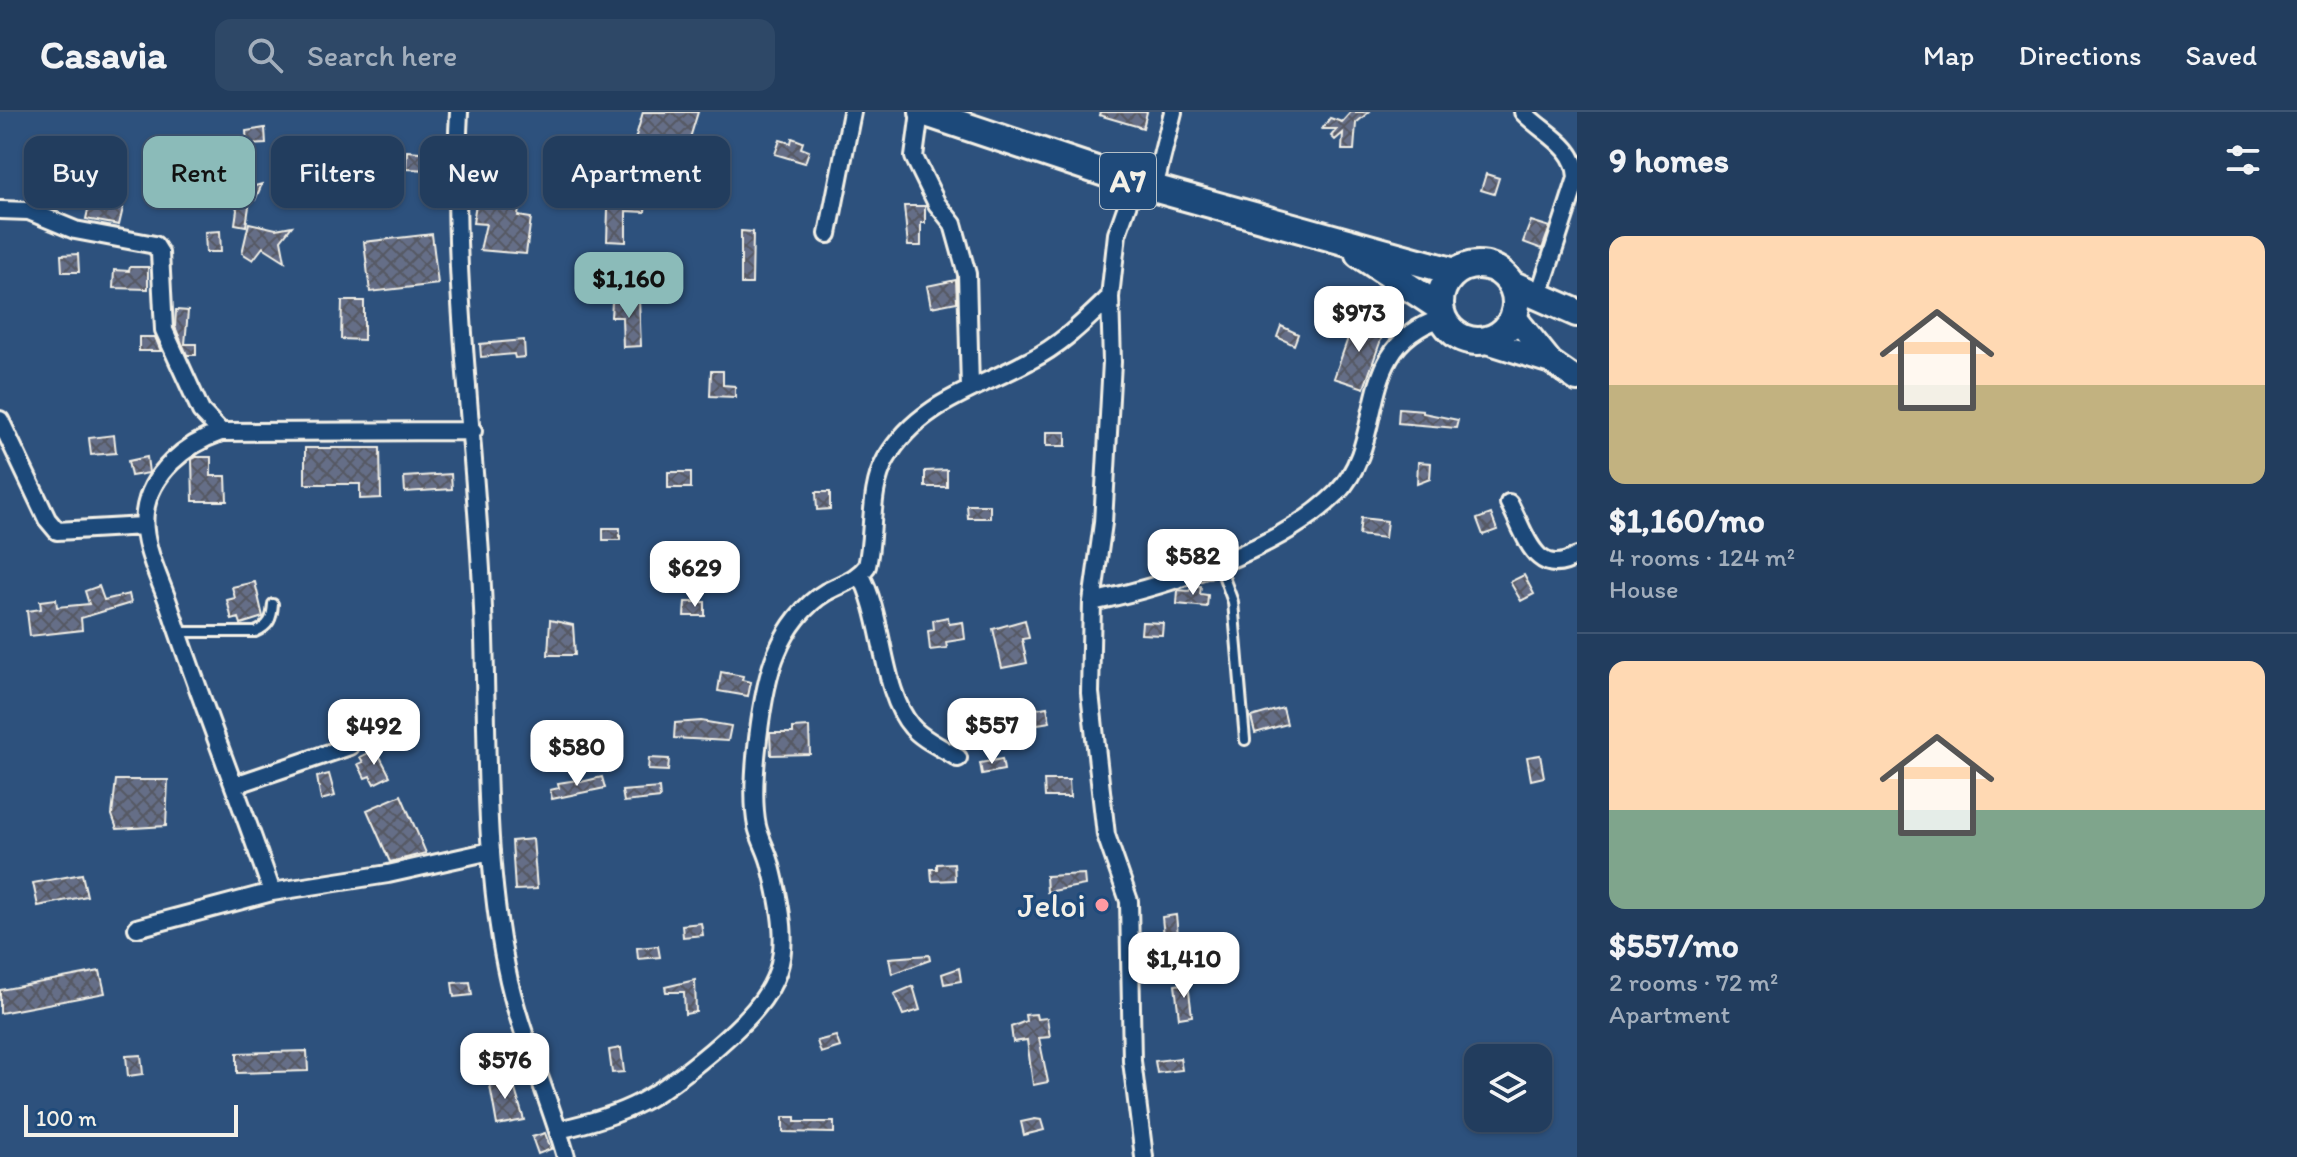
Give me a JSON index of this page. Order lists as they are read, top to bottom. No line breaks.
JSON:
{"streets":{"main road":["A7"]},"places":["Jeloi"],"scale_bar":"100 m","page":{"header":"Casavia","search":"Search here","nav":["Map","Directions","Saved"],"heading":"9 homes","chip":["Buy","Rent","Filters","New","Apartment"],"list":[{"name":"$1,160/mo","note":"4 rooms · 124 m² · House"},{"name":"$557/mo","note":"2 rooms · 72 m² · Apartment"}],"price":["$1,160","$973","$582","$629","$557","$492","$580","$1,410","$576"],"scale":"100 m"}}
